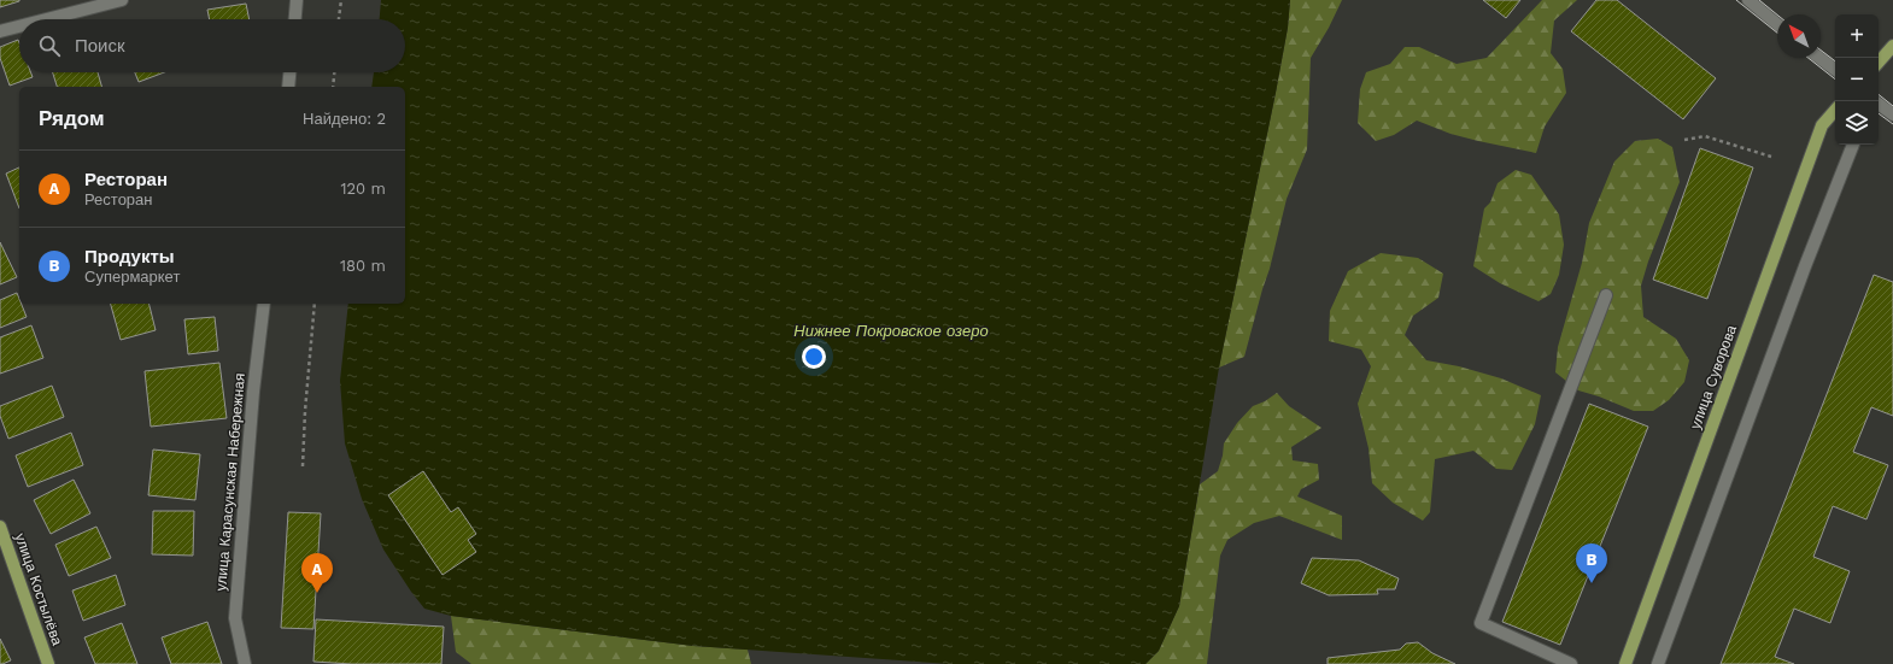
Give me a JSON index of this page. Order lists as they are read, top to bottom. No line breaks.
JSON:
{"streets":{"main road":["улица Суворова","улица Костылёва"],"street":["улица Карасунская Набережная"]},"water":["Нижнее Покровское озеро"],"north":"top left","page":{"map_buttons":["+","−"],"search":"Поиск","heading":["Рядом","Найдено: 2"],"list":[{"mark":"A","name":"Ресторан","note":"Ресторан","value":"120 m"},{"mark":"B","name":"Продукты","note":"Супермаркет","value":"180 m"}],"pins":["B","A"]}}
